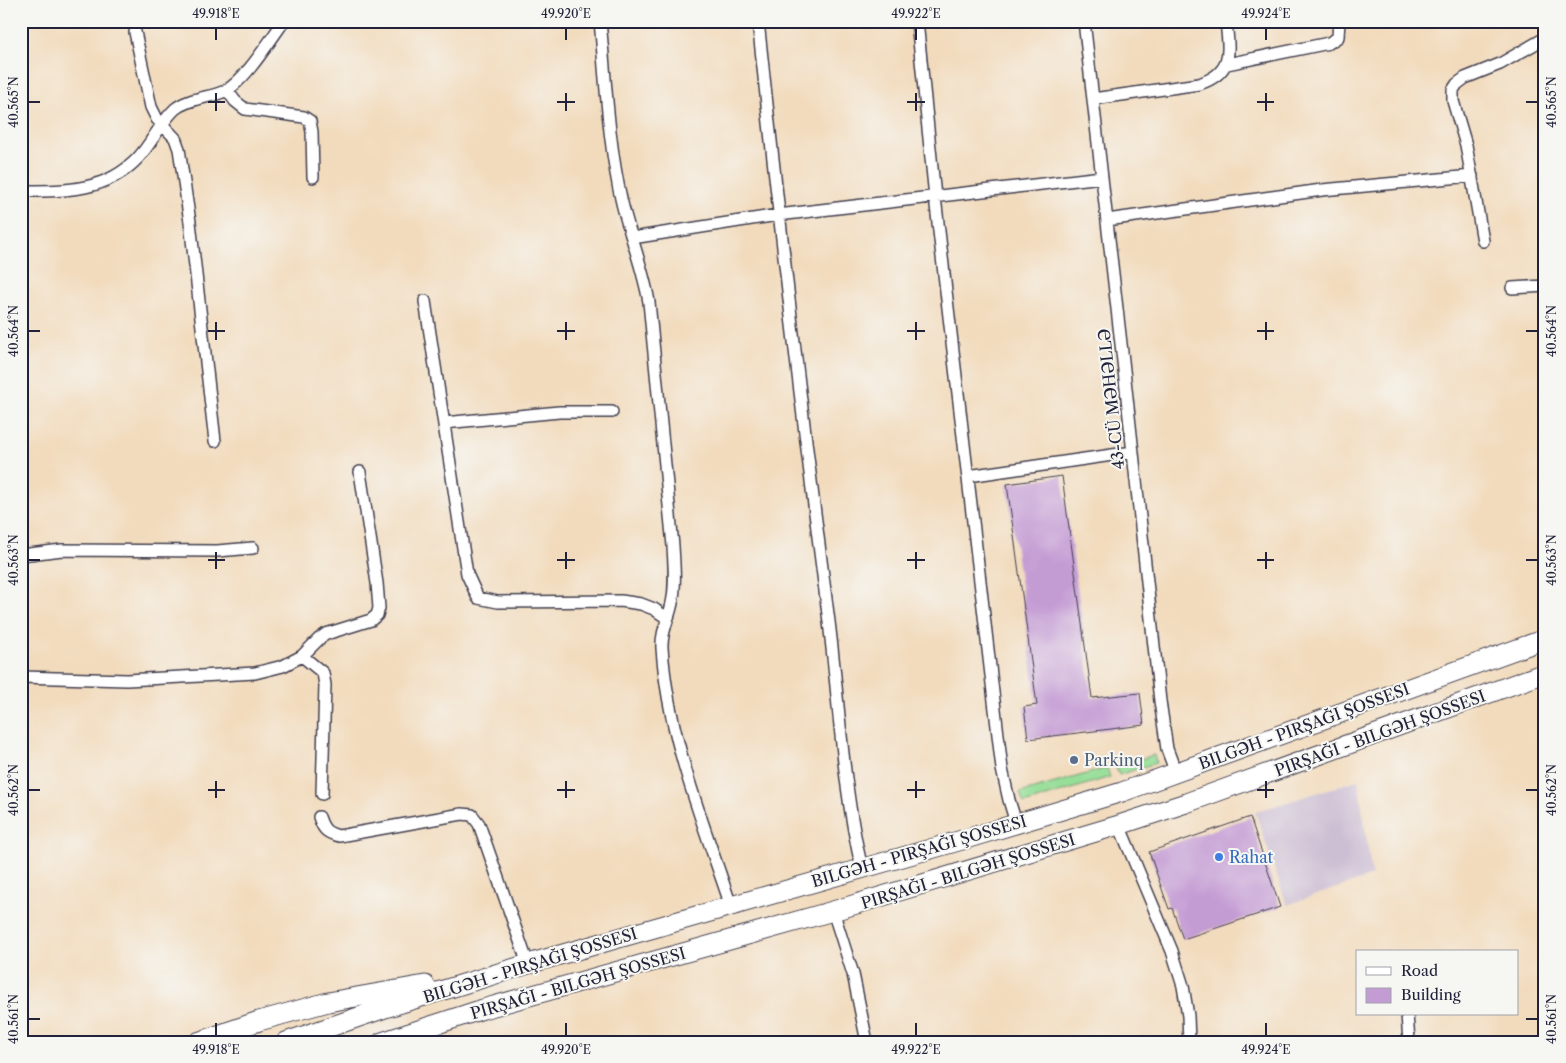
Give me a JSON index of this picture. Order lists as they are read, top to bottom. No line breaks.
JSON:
{"streets":{"street":["43-CÜ MƏHƏLLƏ"]},"places":["Parkinq","Rahat"],"legend":["Road","Building"],"coordinates":["49.918°E","49.920°E","49.922°E","49.924°E","40.565°N","40.564°N","40.563°N","40.562°N","40.561°N"]}
